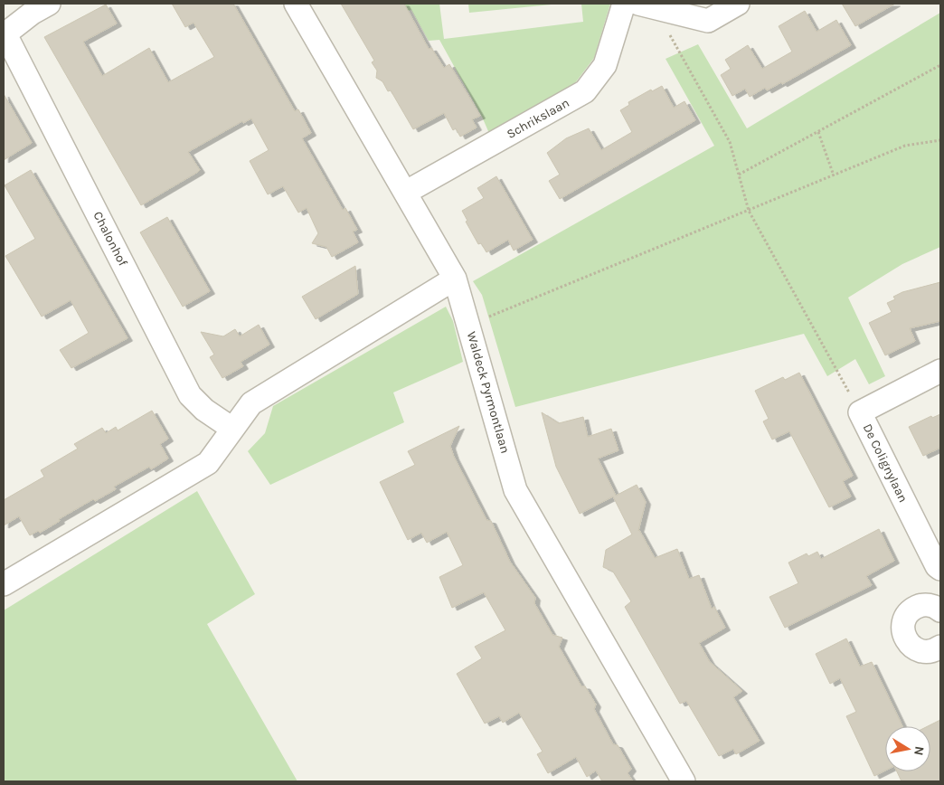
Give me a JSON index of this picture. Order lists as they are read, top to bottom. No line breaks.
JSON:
{"streets":{"street":["Schrikslaan","Chalonhof","Waldeck Pyrmontlaan","De Colignylaan"]},"crossings":[["Schrikslaan","Waldeck Pyrmontlaan"]],"north":"right"}
